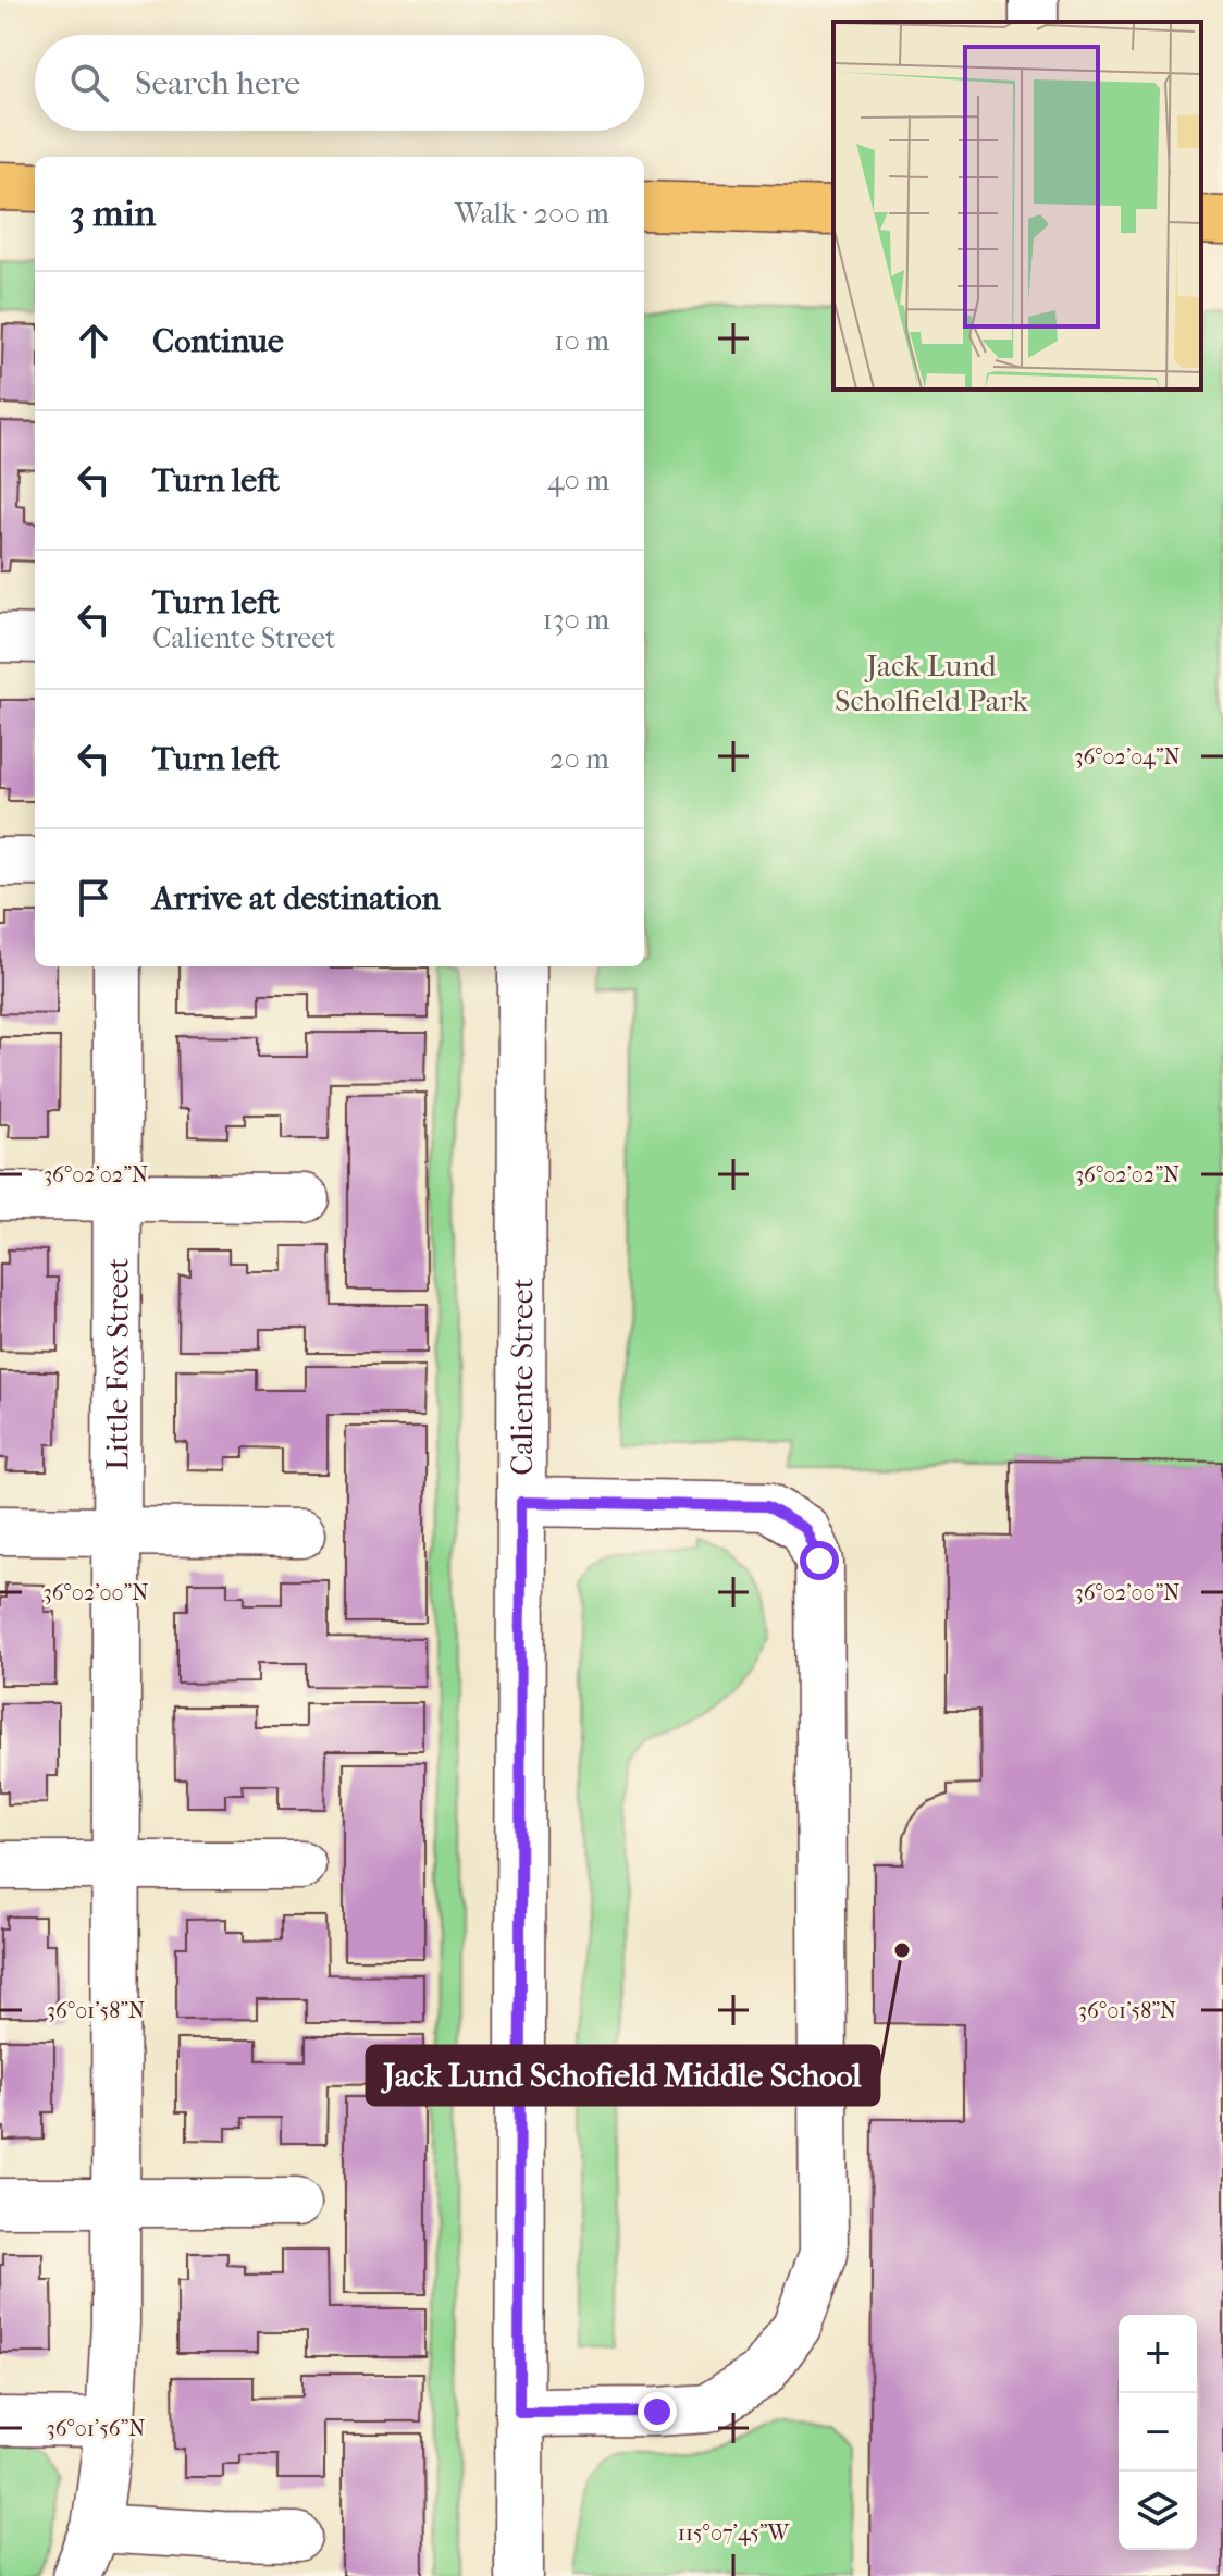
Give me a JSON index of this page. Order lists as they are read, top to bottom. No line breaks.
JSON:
{"streets":{"street":["Little Fox Street","Caliente Street"]},"parks":["Jack Lund Scholfield Park"],"places":["Jack Lund Schofield Middle School"],"page":{"search":"Search here","heading":["3 min","Walk · 200 m"],"list":[["Continue","10 m"],["Turn left","40 m"],["Turn left","Caliente Street","130 m"],["Turn left","20 m"],"Arrive at destination"],"map_buttons":["+","−"]},"coordinates":["36°02'04\"N","36°02'02\"N","36°02'00\"N","36°01'58\"N","36°01'56\"N","115°07'45\"W"]}
